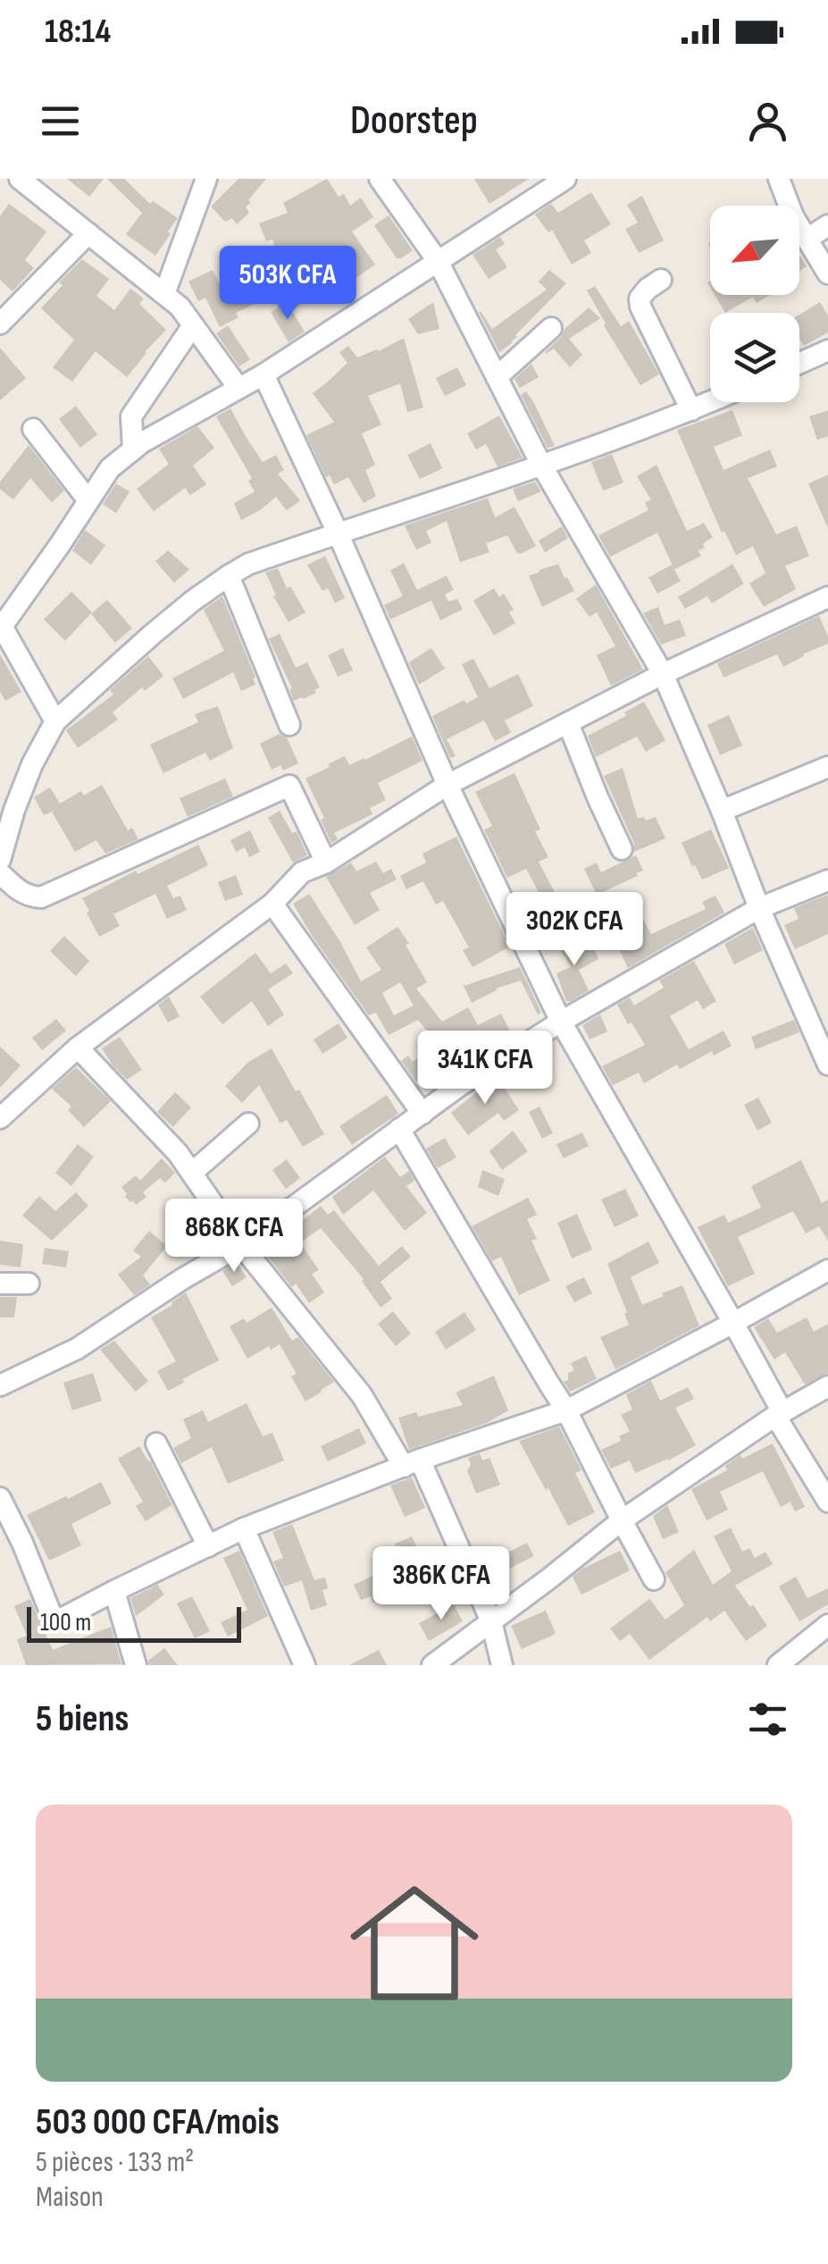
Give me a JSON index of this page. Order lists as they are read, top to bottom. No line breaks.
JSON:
{"scale_bar":"100 m","north":"bottom left","page":{"status":"18:14","header":"Doorstep","price":["503K CFA","302K CFA","341K CFA","868K CFA","386K CFA"],"scale":"100 m","heading":"5 biens","list":[{"name":"503 000 CFA/mois","note":"5 pièces · 133 m² · Maison"}]}}
